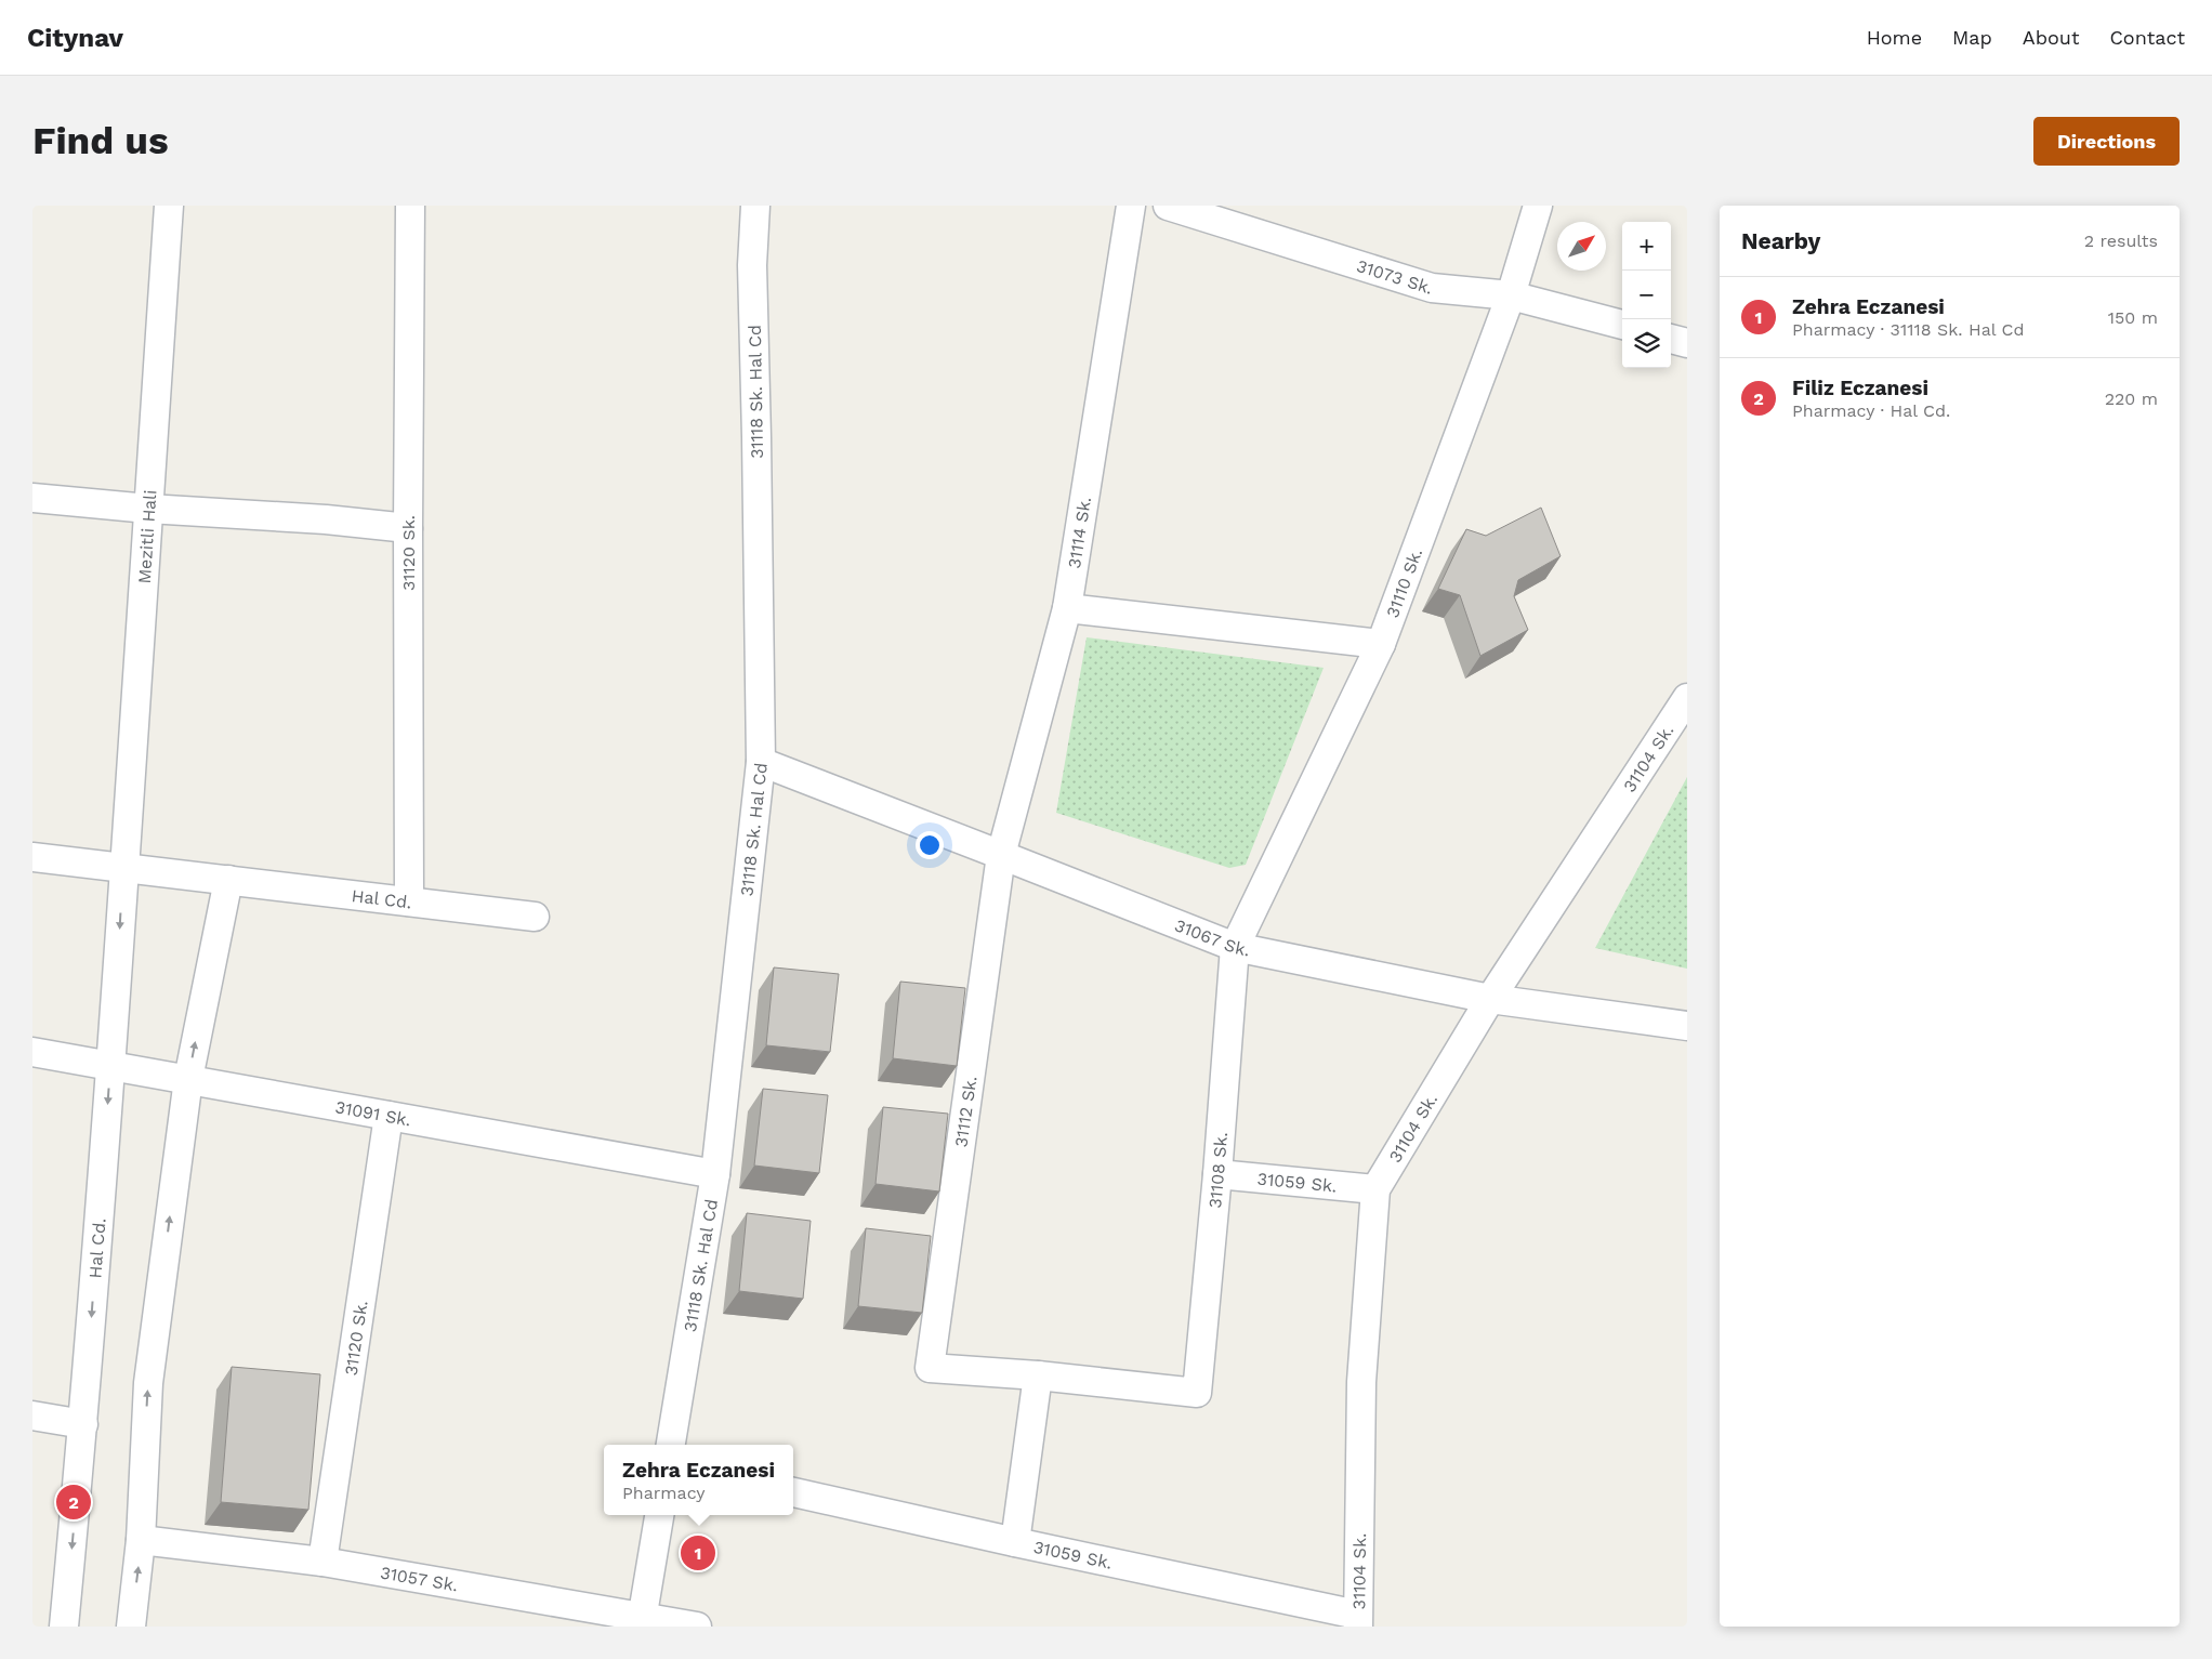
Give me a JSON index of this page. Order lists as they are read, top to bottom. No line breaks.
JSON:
{"streets":{"street":["31073 Sk.","31118 Sk. Hal Cd","31114 Sk.","Mezitli Hali","31120 Sk.","31110 Sk.","31104 Sk.","Hal Cd.","31067 Sk.","31112 Sk.","31091 Sk.","31108 Sk.","31059 Sk.","31057 Sk."]},"crossings":[["31073 Sk.","31110 Sk."],["31118 Sk. Hal Cd","31067 Sk."],["31118 Sk. Hal Cd","31091 Sk."],["31114 Sk.","31067 Sk."],["31114 Sk.","31112 Sk."],["Mezitli Hali","Hal Cd."],["31120 Sk.","Hal Cd."],["31120 Sk.","31091 Sk."],["31120 Sk.","31057 Sk."],["31110 Sk.","31067 Sk."],["31110 Sk.","31108 Sk."],["31104 Sk.","31067 Sk."],["31104 Sk.","31059 Sk."],["Hal Cd.","31091 Sk."],["31067 Sk.","31112 Sk."],["31067 Sk.","31108 Sk."],["31112 Sk.","31108 Sk."],["31108 Sk.","31059 Sk."]],"north":"top right","page":{"header":"Citynav","nav":["Home","Map","About","Contact"],"buttons":"Directions","title":"Find us","heading":["Nearby","2 results"],"map_buttons":["+","−"],"list":[{"mark":"1","name":"Zehra Eczanesi","note":"Pharmacy · 31118 Sk. Hal Cd","value":"150 m"},{"mark":"2","name":"Filiz Eczanesi","note":"Pharmacy · Hal Cd.","value":"220 m"}],"popup":["Zehra Eczanesi","Pharmacy"],"pins":["2","1"]}}
